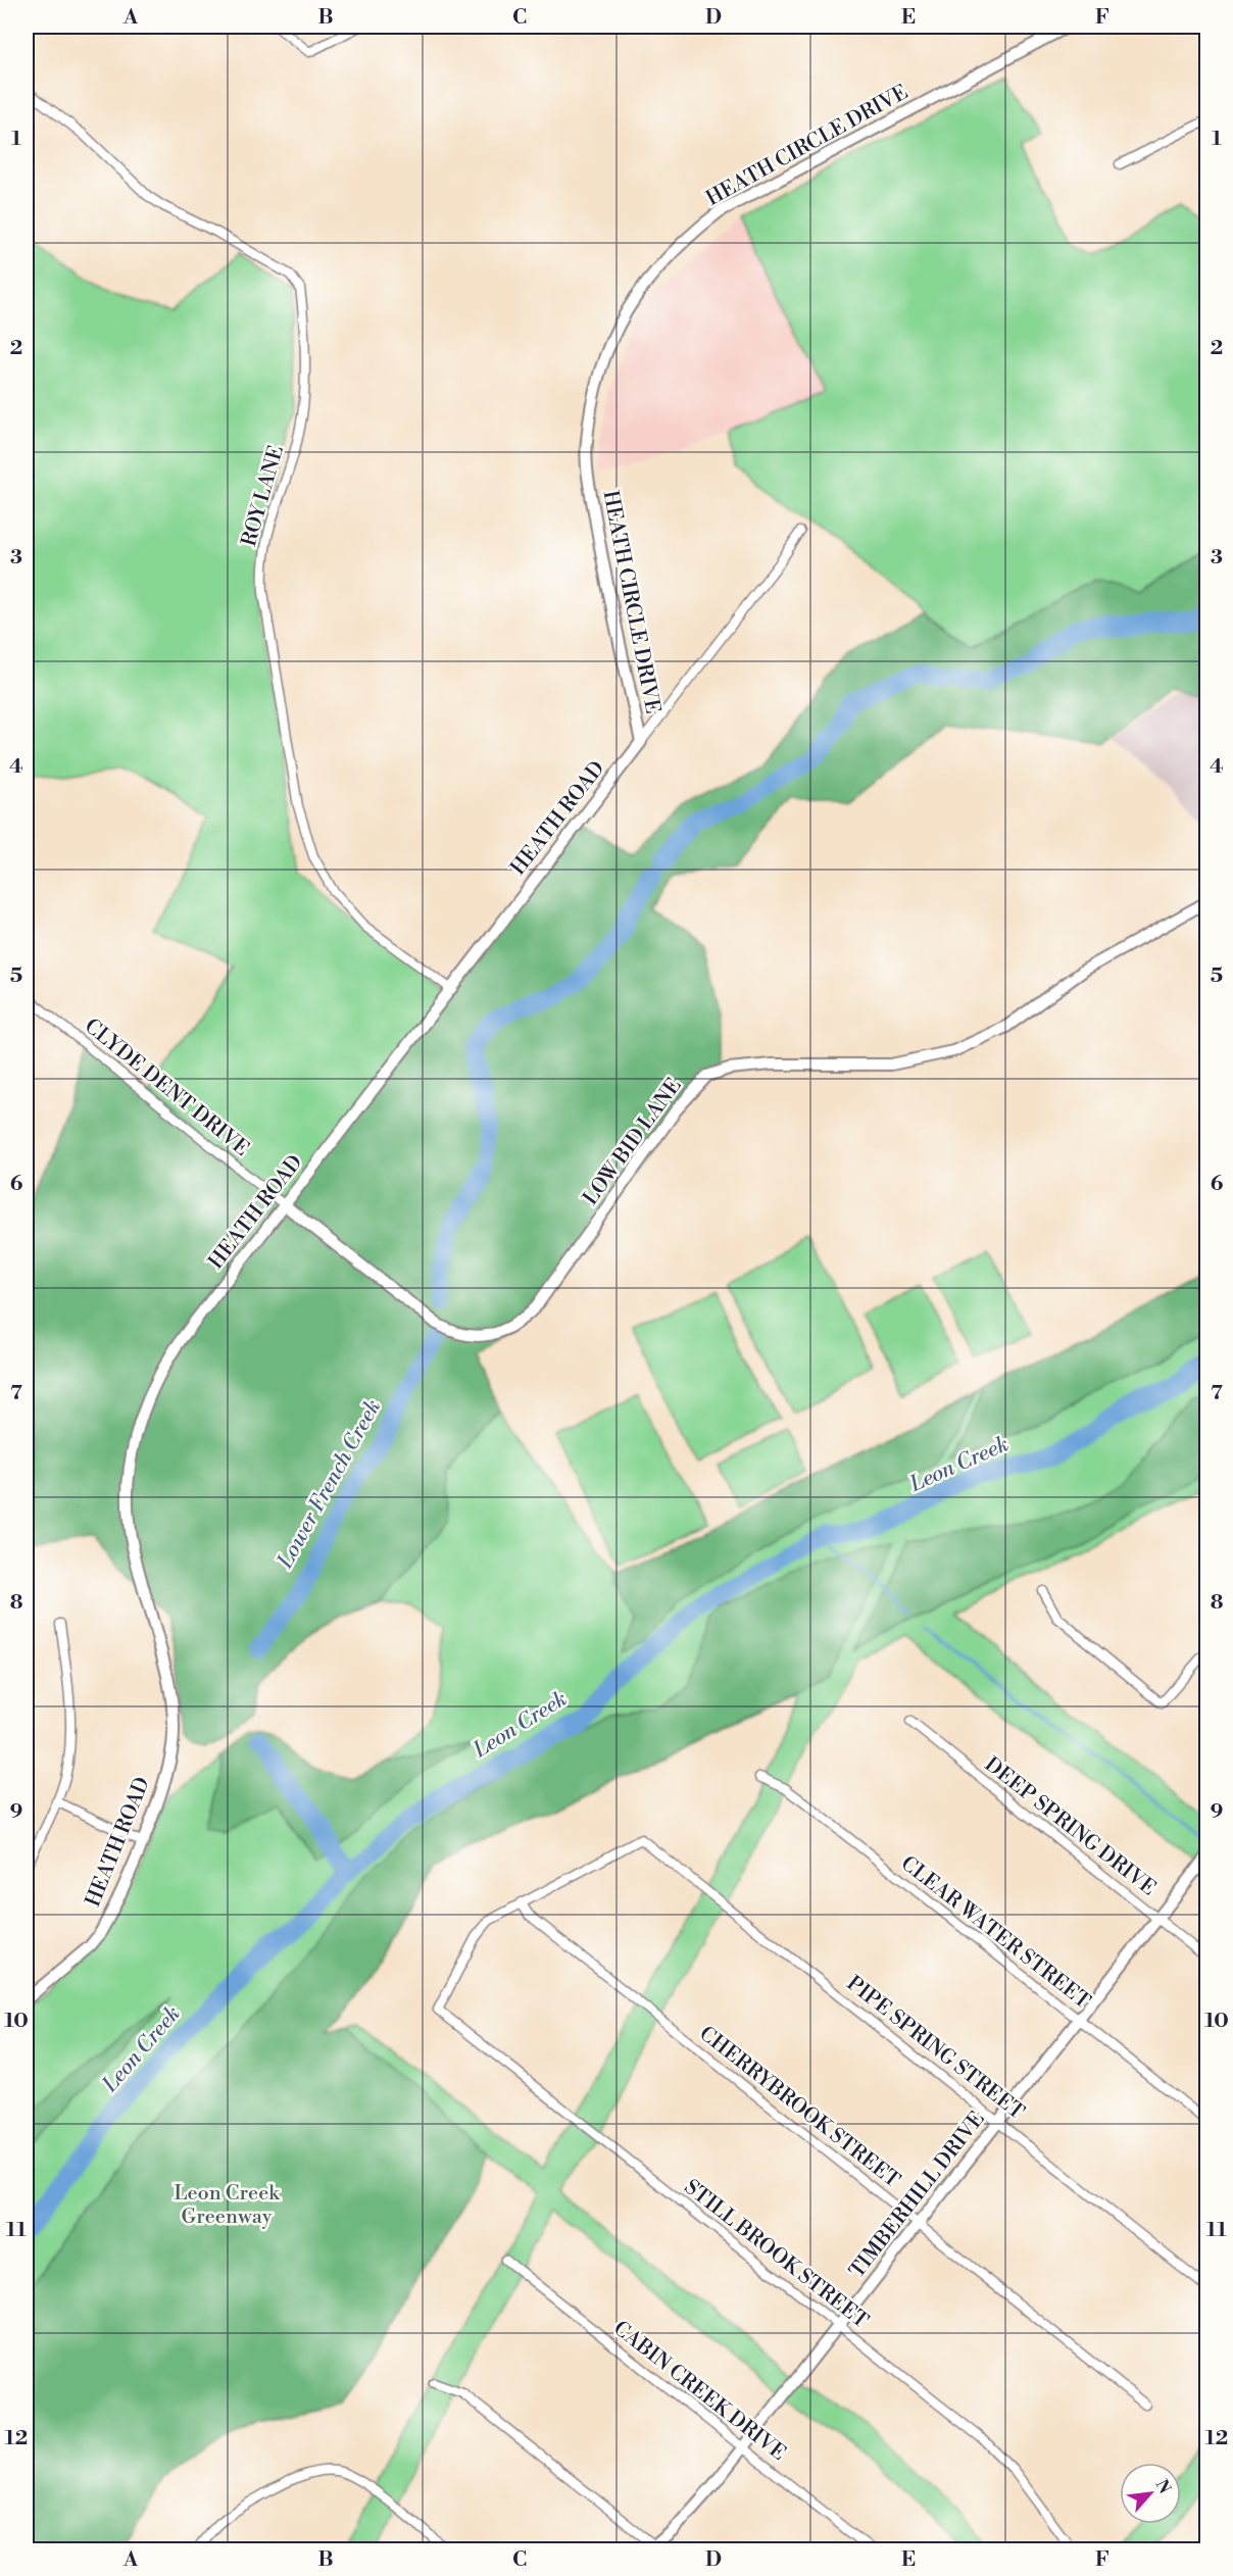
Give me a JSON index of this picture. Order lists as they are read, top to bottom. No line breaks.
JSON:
{"streets":{"street":["HEATH CIRCLE DRIVE","ROY LANE","HEATH ROAD","CLYDE DENT DRIVE","LOW BID LANE","DEEP SPRING DRIVE","CLEAR WATER STREET","PIPE SPRING STREET","CHERRYBROOK STREET","TIMBERHILL DRIVE","STILL BROOK STREET","CABIN CREEK DRIVE"]},"crossings":[["HEATH CIRCLE DRIVE","HEATH ROAD"],["ROY LANE","HEATH ROAD"],["HEATH ROAD","CLYDE DENT DRIVE"],["HEATH ROAD","LOW BID LANE"],["CLYDE DENT DRIVE","LOW BID LANE"],["DEEP SPRING DRIVE","TIMBERHILL DRIVE"],["CLEAR WATER STREET","TIMBERHILL DRIVE"],["PIPE SPRING STREET","CHERRYBROOK STREET"],["PIPE SPRING STREET","TIMBERHILL DRIVE"],["PIPE SPRING STREET","STILL BROOK STREET"],["CHERRYBROOK STREET","TIMBERHILL DRIVE"],["CHERRYBROOK STREET","STILL BROOK STREET"],["TIMBERHILL DRIVE","STILL BROOK STREET"],["TIMBERHILL DRIVE","CABIN CREEK DRIVE"]],"water":["Leon Creek","Lower French Creek"],"parks":["Leon Creek Greenway"],"north":"top right","grid":{"columns":["A","B","C","D","E","F"],"rows":["1","2","3","4","5","6","7","8","9","10","11","12"]}}
